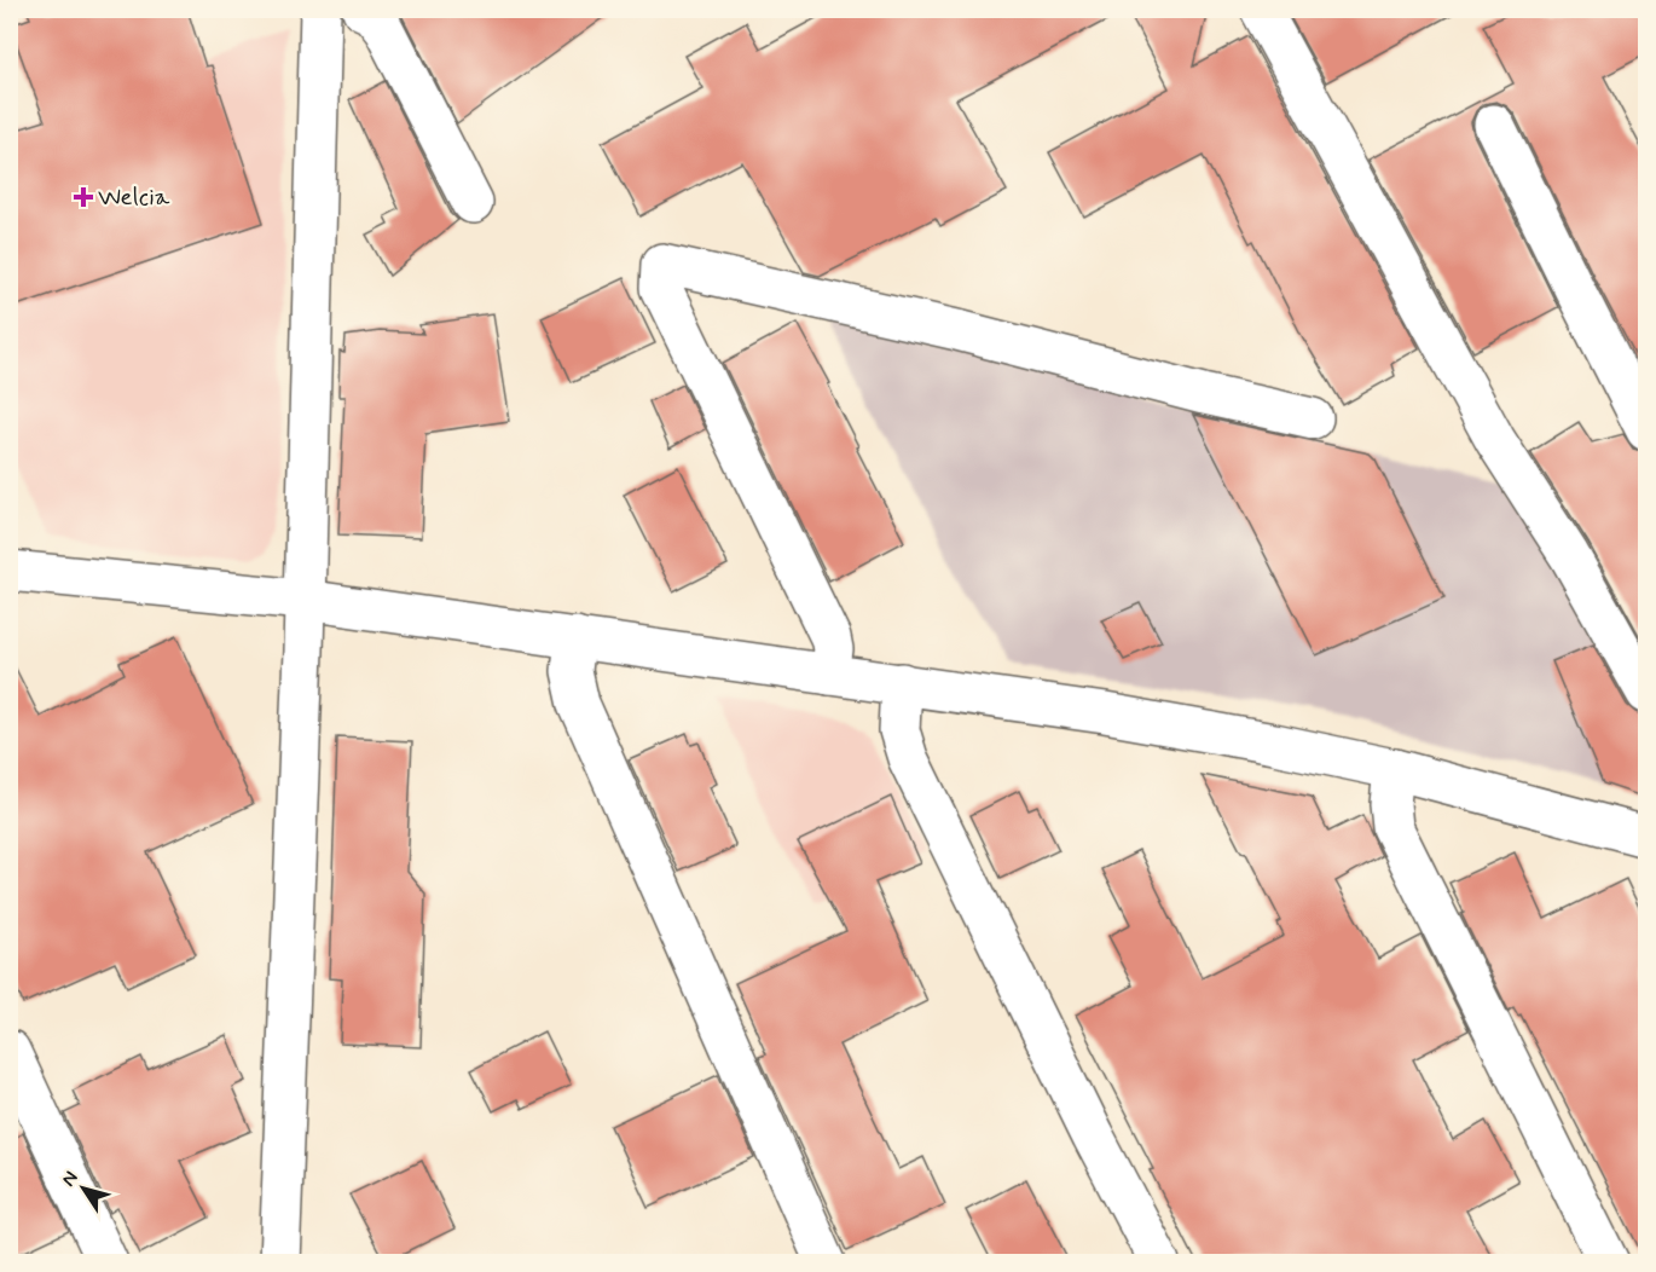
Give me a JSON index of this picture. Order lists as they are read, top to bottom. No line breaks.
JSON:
{"places":{"health":["Welcia"]},"north":"top left"}
